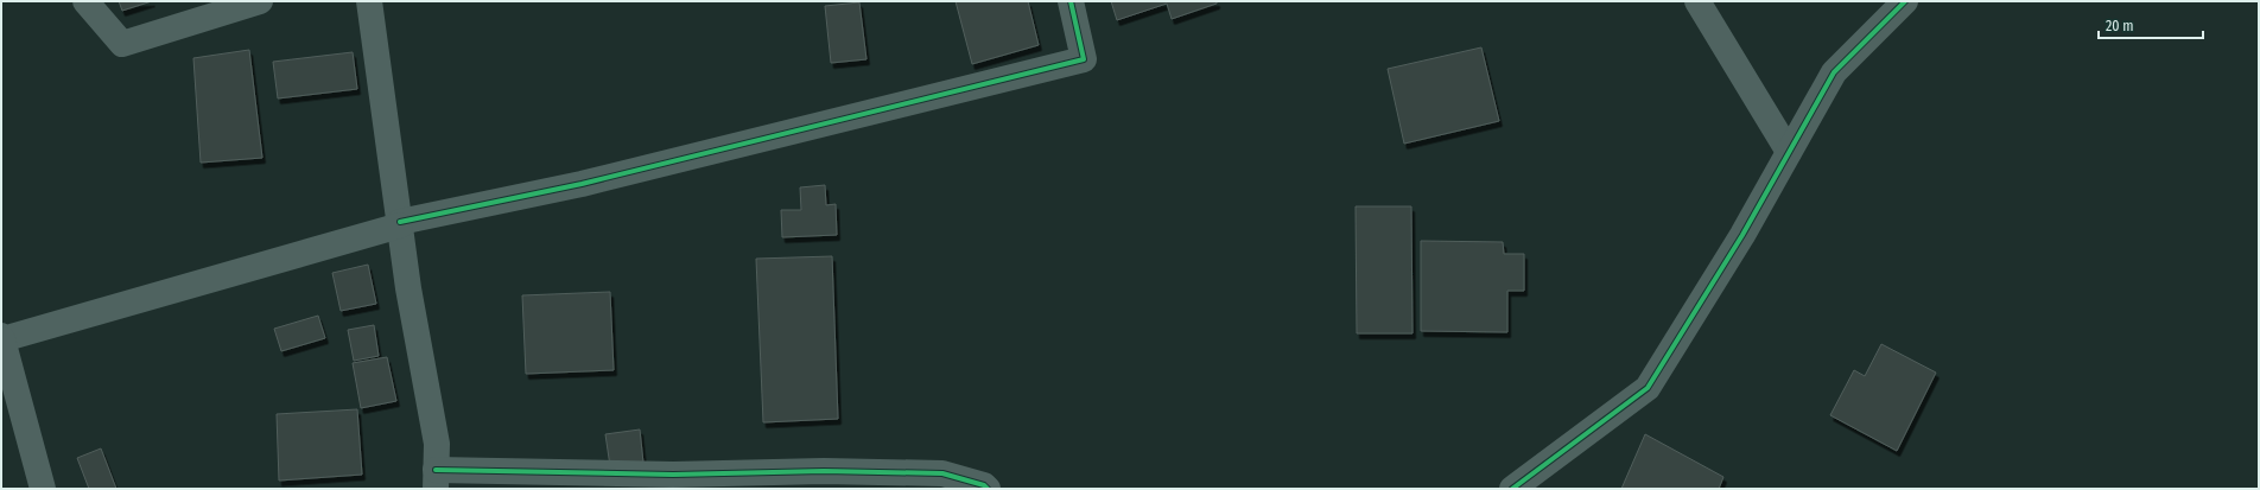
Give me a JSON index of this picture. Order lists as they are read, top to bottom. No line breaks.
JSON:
{"scale_bar":"20 m"}
